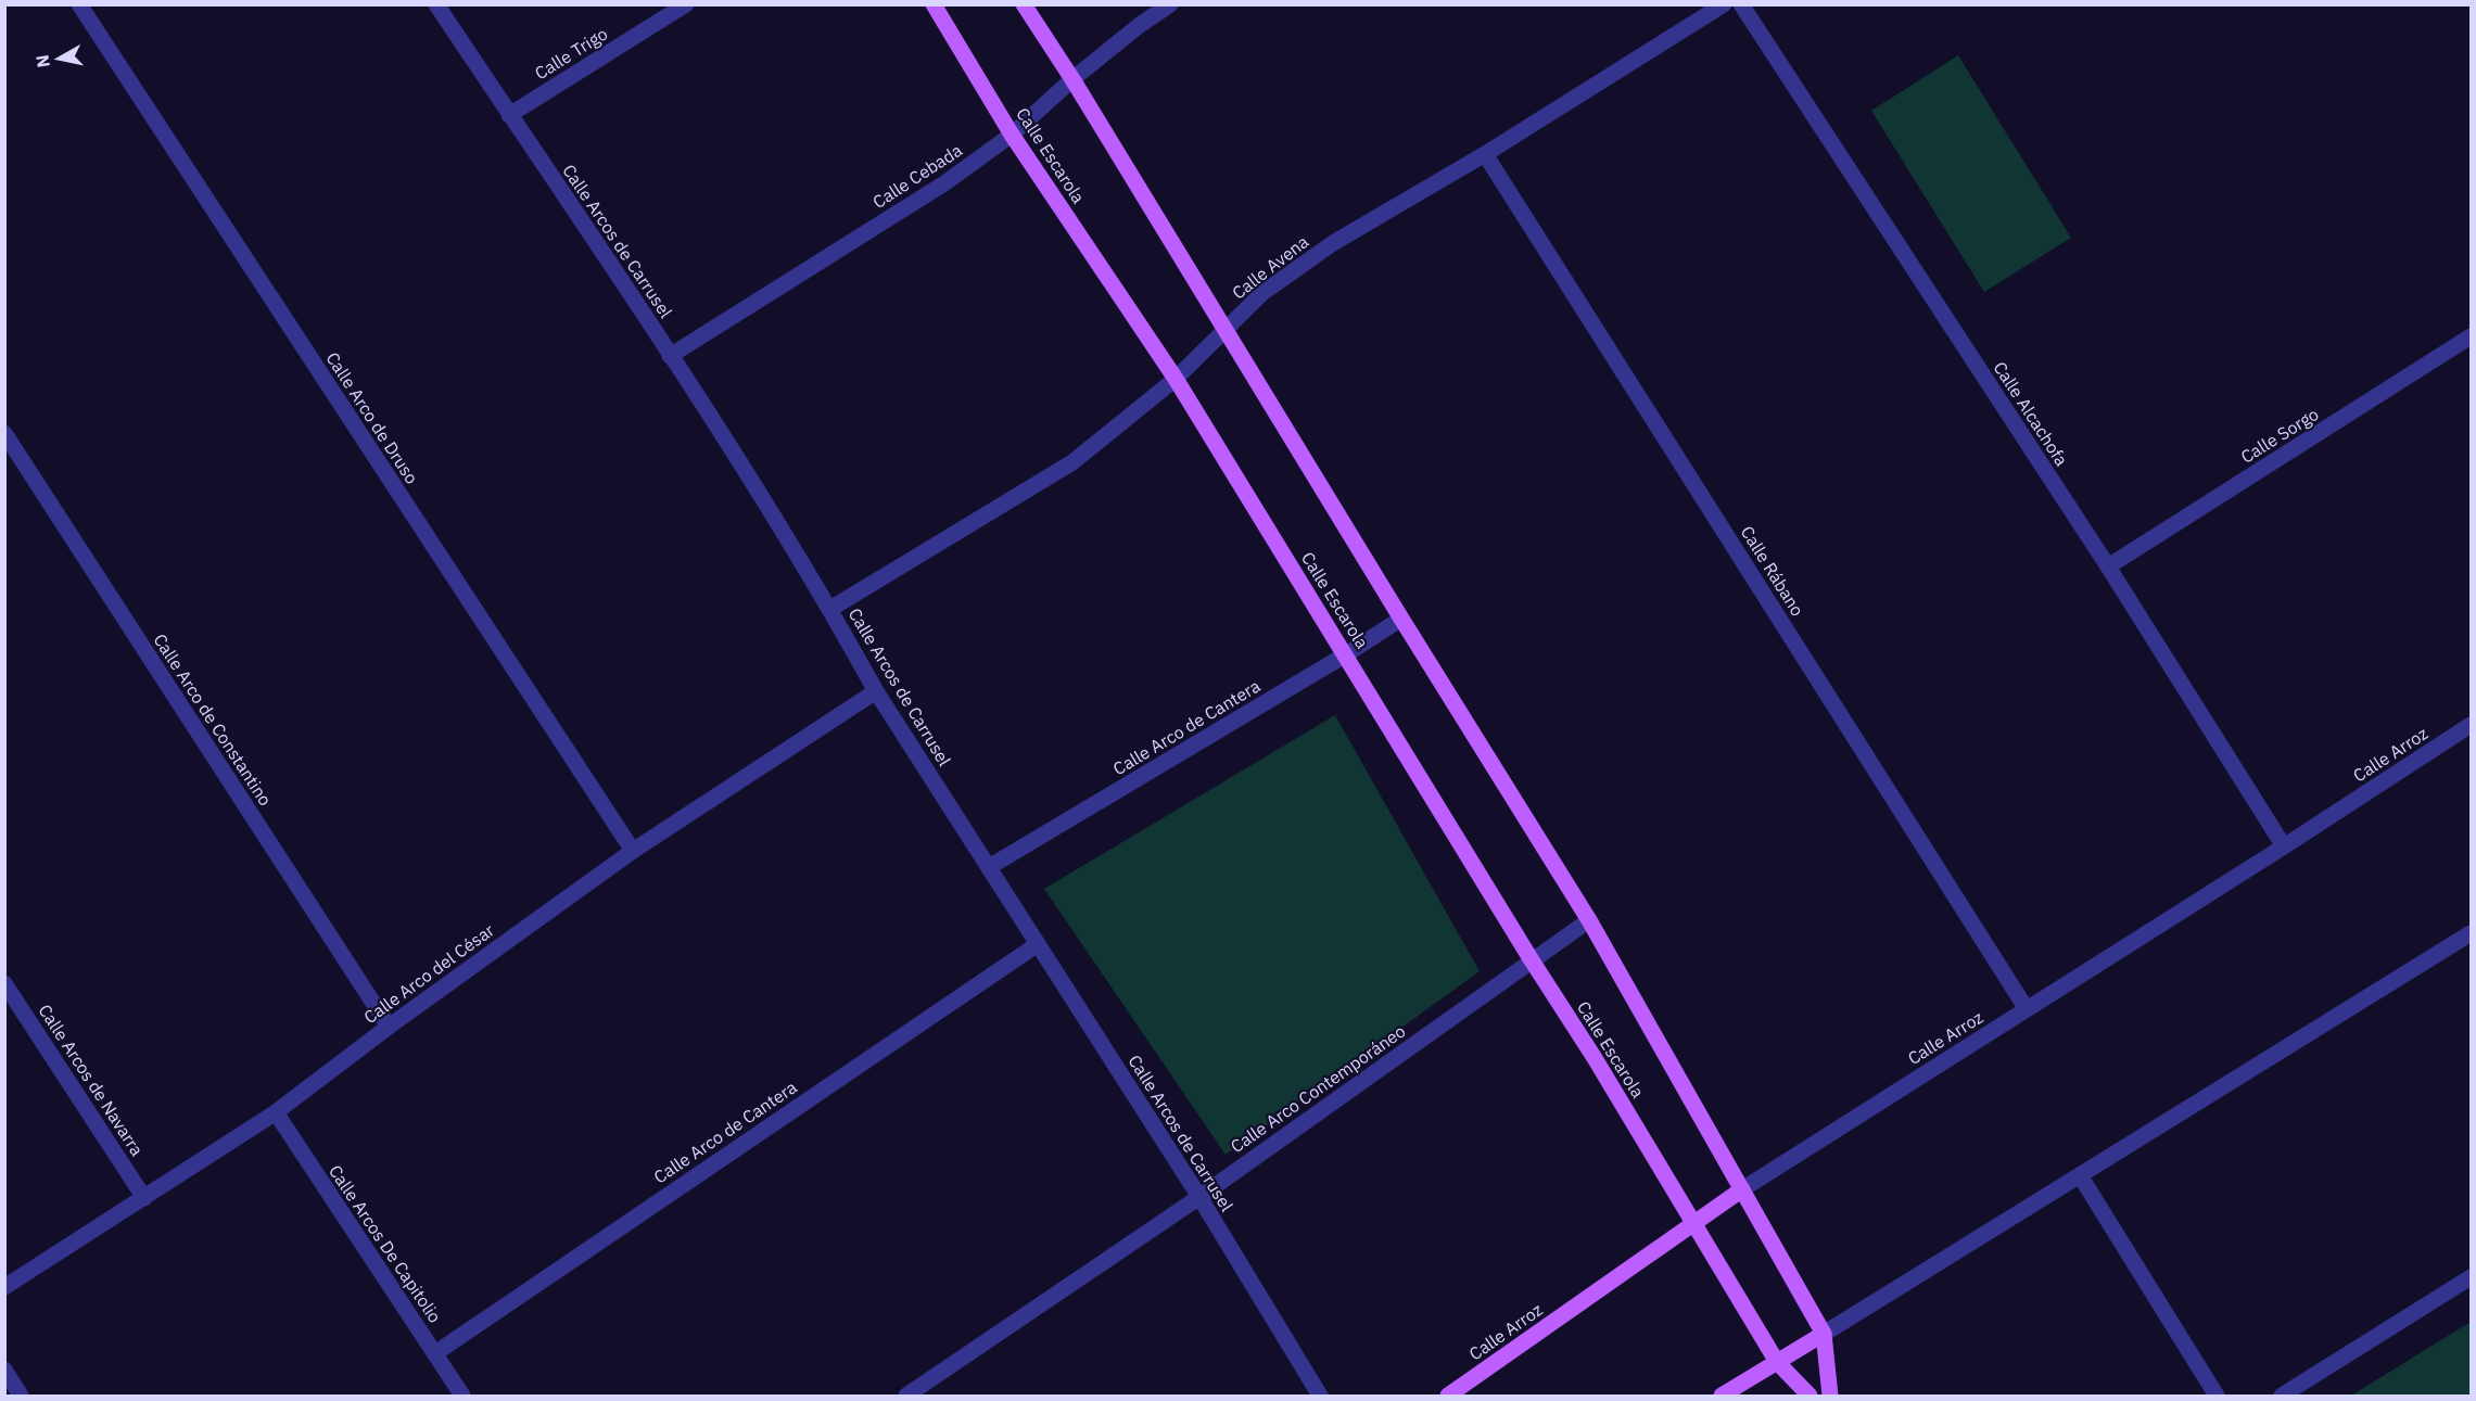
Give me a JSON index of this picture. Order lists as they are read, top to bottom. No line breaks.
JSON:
{"streets":{"main road":["Calle Escarola","Calle Arroz"],"street":["Calle Trigo","Calle Cebada","Calle Arcos de Carrusel","Calle Avena","Calle Alcachofa","Calle Arco de Druso","Calle Sorgo","Calle Rábano","Calle Arco de Constantino","Calle Arco de Cantera","Calle Arco del César","Calle Arcos de Navarra","Calle Arco Contemporáneo","Calle Arcos De Capitolio"]},"crossings":[["Calle Trigo","Calle Arcos de Carrusel"],["Calle Escarola","Calle Cebada"],["Calle Escarola","Calle Avena"],["Calle Escarola","Calle Arco de Cantera"],["Calle Escarola","Calle Arroz"],["Calle Escarola","Calle Arco Contemporáneo"],["Calle Cebada","Calle Arcos de Carrusel"],["Calle Arcos de Carrusel","Calle Avena"],["Calle Arcos de Carrusel","Calle Arco de Cantera"],["Calle Arcos de Carrusel","Calle Arco del César"],["Calle Arcos de Carrusel","Calle Arco Contemporáneo"],["Calle Avena","Calle Rábano"],["Calle Alcachofa","Calle Sorgo"],["Calle Alcachofa","Calle Arroz"],["Calle Arco de Druso","Calle Arco del César"],["Calle Rábano","Calle Arroz"],["Calle Arco de Constantino","Calle Arco del César"],["Calle Arco de Cantera","Calle Arcos De Capitolio"],["Calle Arco del César","Calle Arcos de Navarra"],["Calle Arco del César","Calle Arcos De Capitolio"]],"north":"left"}
